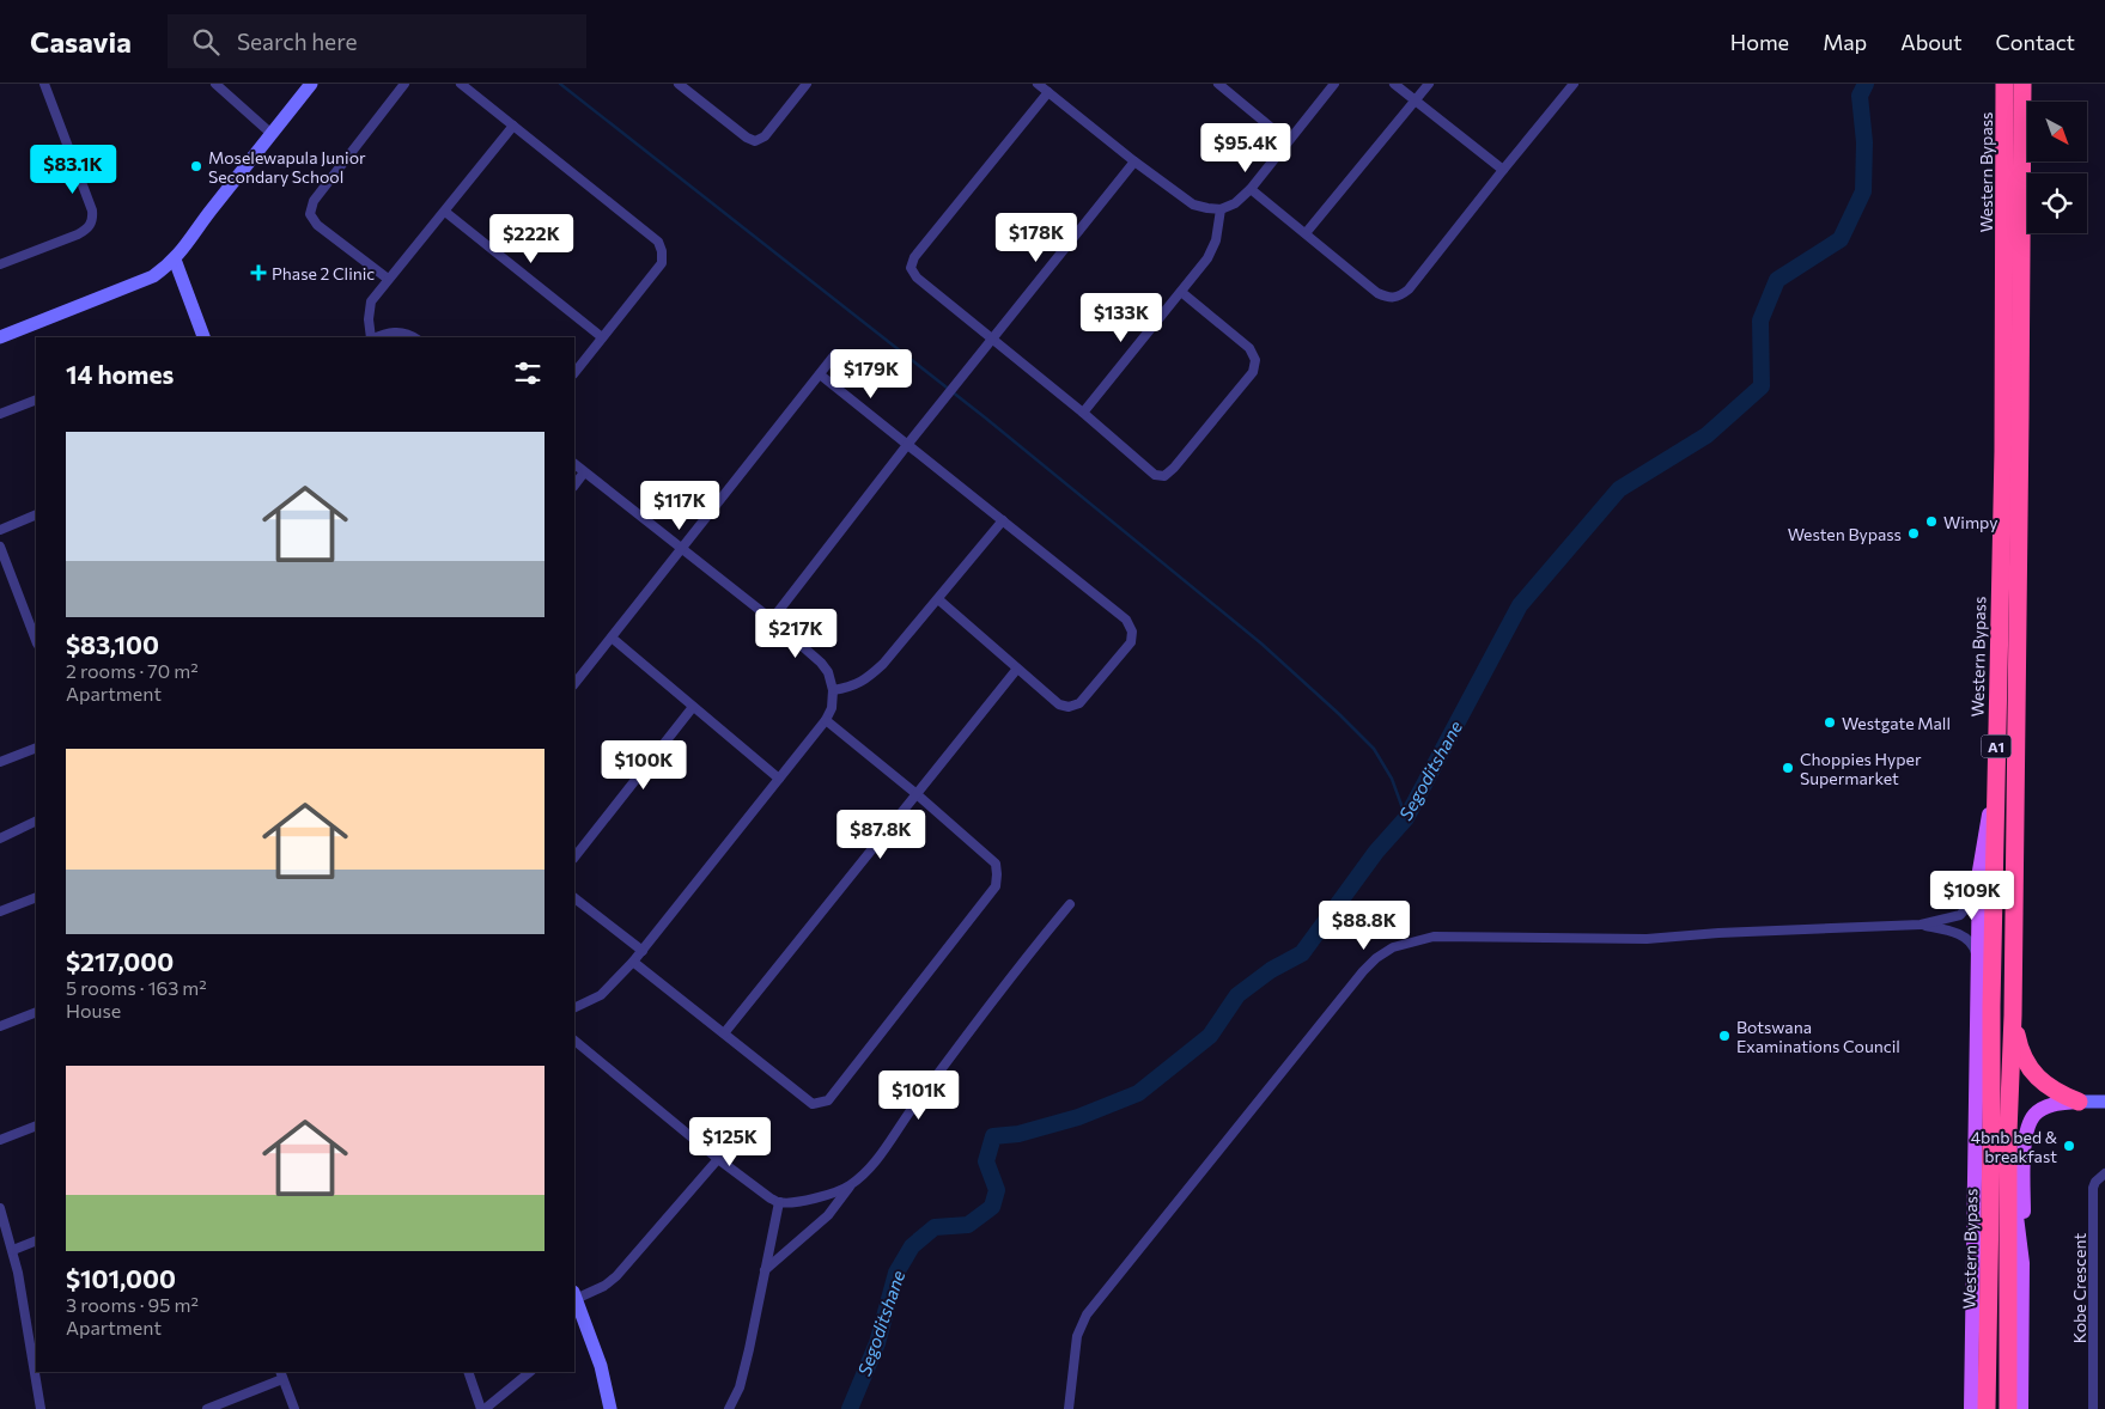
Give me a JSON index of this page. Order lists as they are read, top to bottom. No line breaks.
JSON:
{"streets":{"highway":["Western Bypass","A1"],"street":["Kobe Crescent"]},"water":["Segoditshane"],"places":{"other":["Moselewapula Junior Secondary School","Wimpy","Westen Bypass","Westgate Mall","Choppies Hyper Supermarket","Botswana Examinations Council","4bnb bed & breakfast"],"health":["Phase 2 Clinic"]},"north":"bottom right","page":{"header":"Casavia","search":"Search here","nav":["Home","Map","About","Contact"],"price":["$95.4K","$83.1K","$178K","$222K","$133K","$179K","$117K","$217K","$100K","$87.8K","$109K","$88.8K","$101K","$125K"],"heading":"14 homes","list":[{"name":"$83,100","note":"2 rooms · 70 m² · Apartment"},{"name":"$217,000","note":"5 rooms · 163 m² · House"},{"name":"$101,000","note":"3 rooms · 95 m² · Apartment"}]}}
